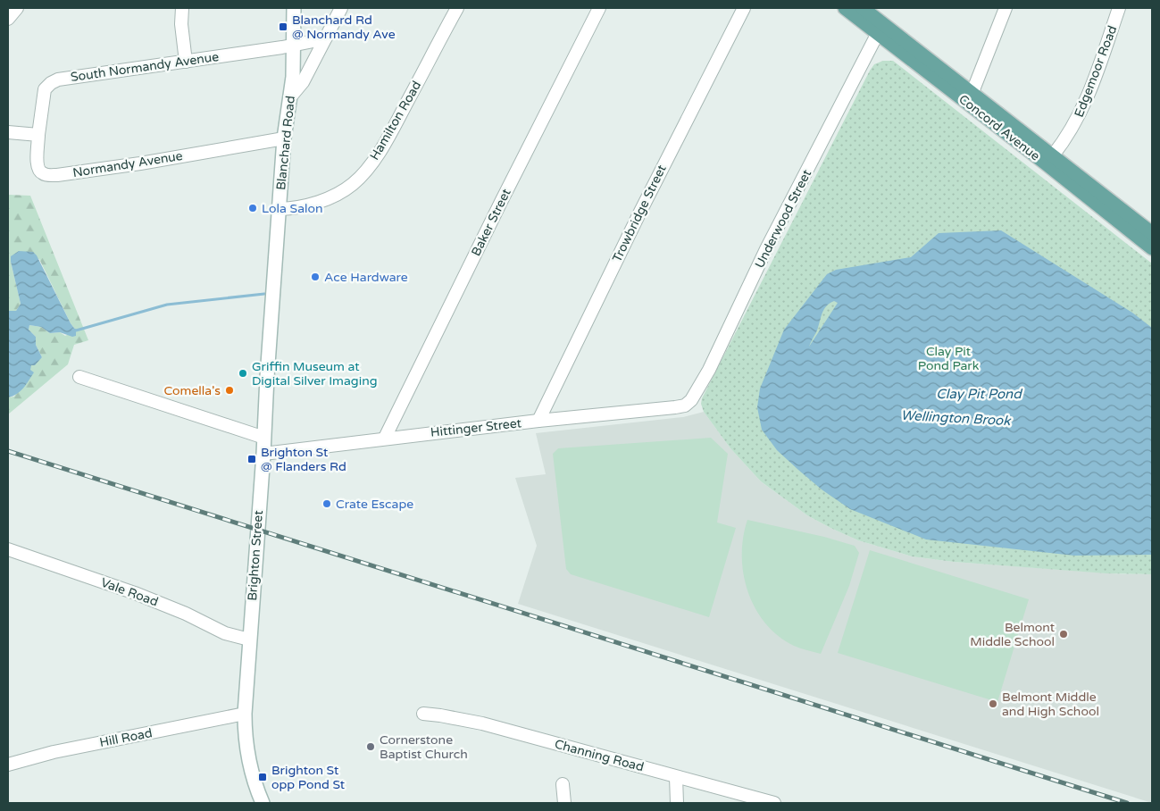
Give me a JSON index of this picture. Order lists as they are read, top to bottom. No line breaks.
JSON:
{"streets":{"main road":["Concord Avenue","Blanchard Road","Brighton Street"],"street":["South Normandy Avenue","Edgemoor Road","Hamilton Road","Normandy Avenue","Trowbridge Street","Underwood Street","Baker Street","Hittinger Street","Vale Road","Hill Road","Channing Road"]},"crossings":[["South Normandy Avenue","Blanchard Road"],["South Normandy Avenue","Normandy Avenue"],["Edgemoor Road","Concord Avenue"],["Hamilton Road","Blanchard Road"],["Concord Avenue","Underwood Street"],["Blanchard Road","Normandy Avenue"],["Blanchard Road","Brighton Street"],["Trowbridge Street","Hittinger Street"],["Underwood Street","Hittinger Street"],["Baker Street","Hittinger Street"],["Hittinger Street","Brighton Street"],["Brighton Street","Vale Road"],["Brighton Street","Hill Road"]],"water":["Clay Pit Pond","Wellington Brook"],"parks":["Clay Pit Pond Park"],"places":{"transit":["Blanchard Rd @ Normandy Ave","Brighton St @ Flanders Rd","Brighton St opp Pond St"],"other":["Lola Salon","Ace Hardware","Griffin Museum at Digital Silver Imaging","Comella's","Crate Escape","Belmont Middle School","Belmont Middle and High School","Cornerstone Baptist Church"]}}
